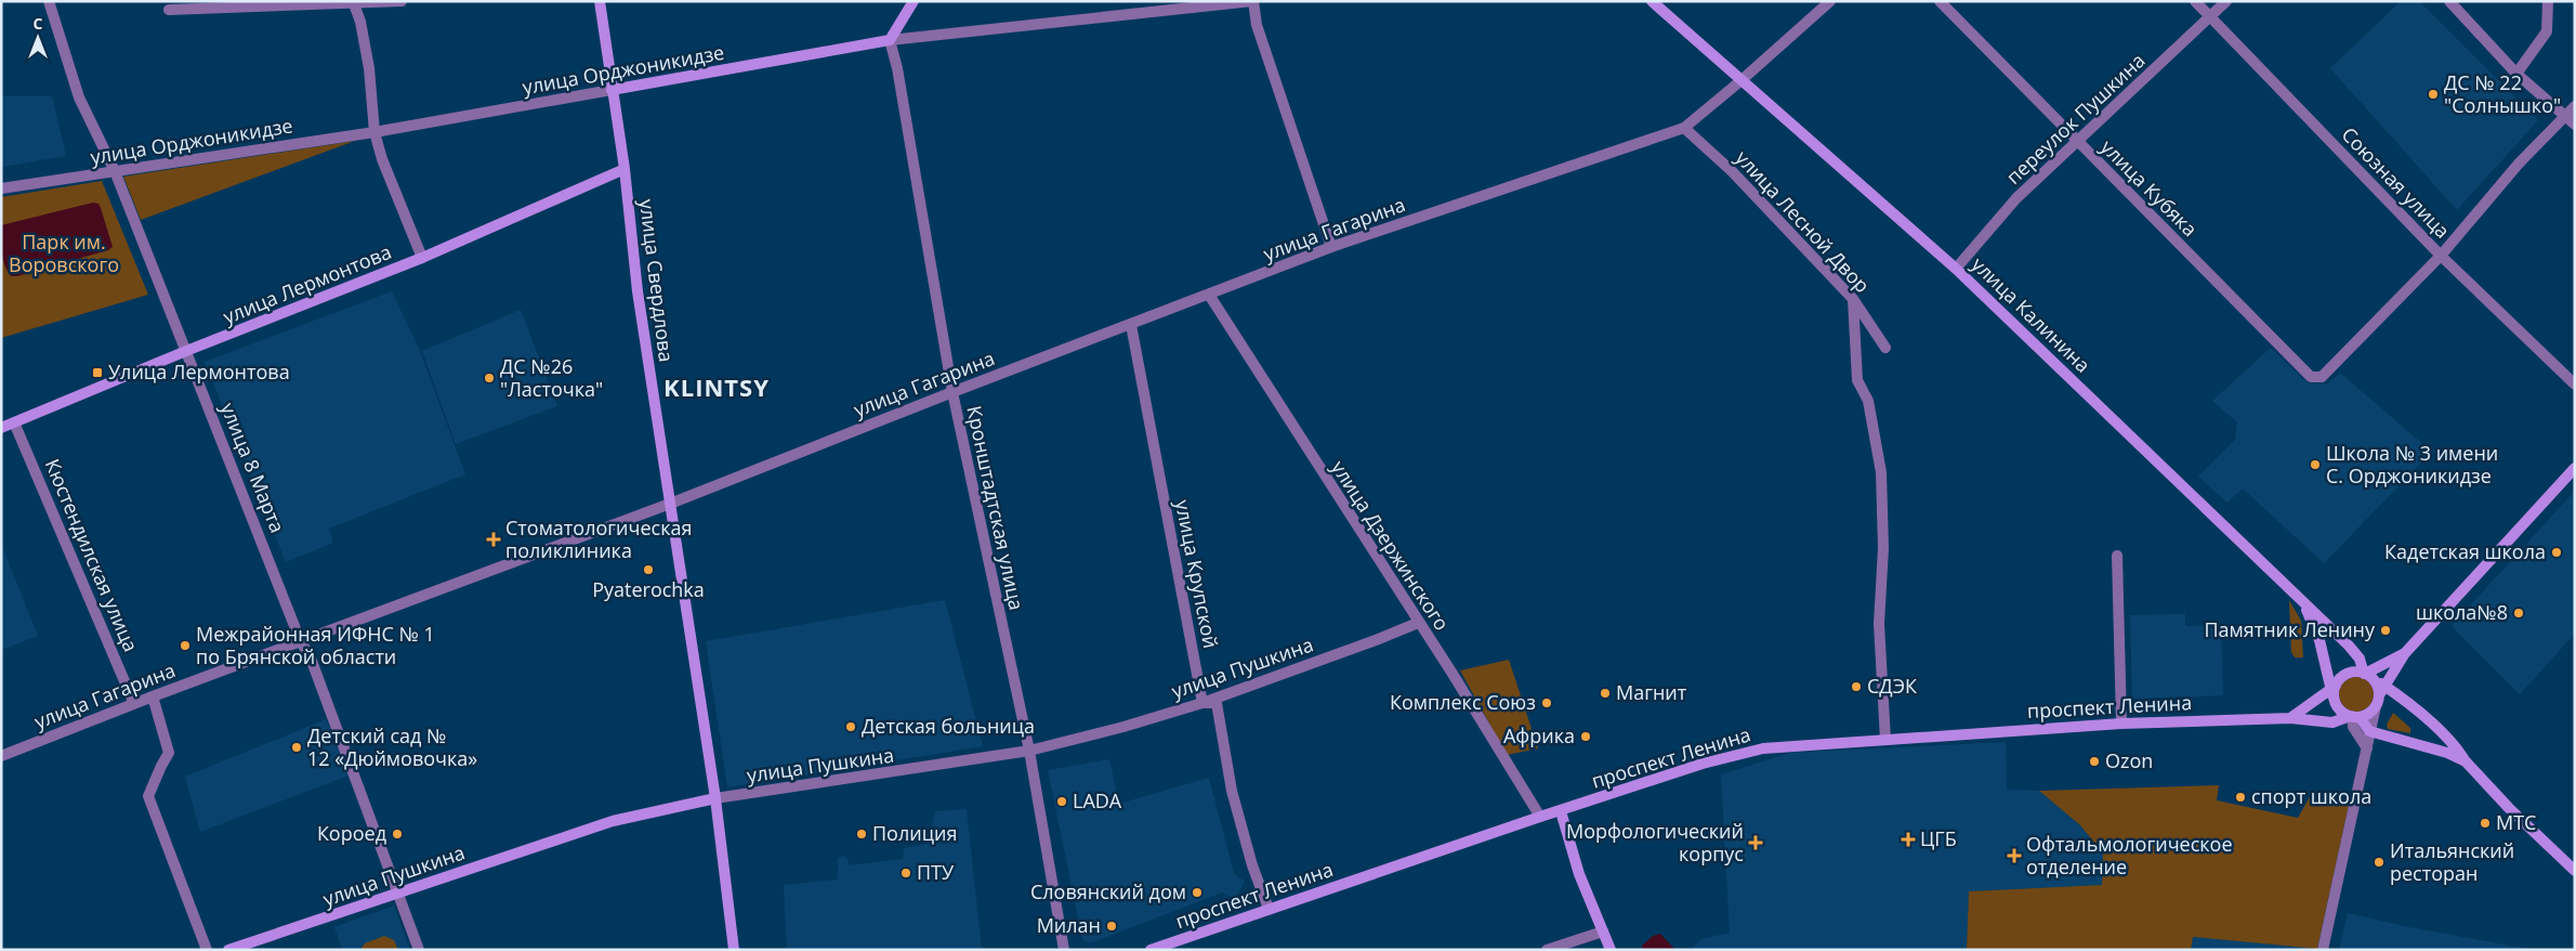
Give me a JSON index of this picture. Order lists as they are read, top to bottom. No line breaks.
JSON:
{"streets":{"main road":["улица Орджоникидзе","улица Свердлова","улица Лермонтова","улица Калинина","улица Пушкина","проспект Ленина"],"street":["переулок Пушкина","Союзная улица","улица Кубяка","улица Лесной Двор","улица Гагарина","улица 8 Марта","Кронштадтская улица","улица Дзержинского","Кюстендилская улица","улица Крупской"]},"crossings":[["улица Орджоникидзе","улица Свердлова"],["улица Орджоникидзе","улица 8 Марта"],["улица Орджоникидзе","Кронштадтская улица"],["переулок Пушкина","Союзная улица"],["переулок Пушкина","улица Кубяка"],["переулок Пушкина","улица Калинина"],["Союзная улица","улица Кубяка"],["улица Лесной Двор","улица Гагарина"],["улица Гагарина","улица Свердлова"],["улица Гагарина","улица Калинина"],["улица Гагарина","улица 8 Марта"],["улица Гагарина","Кронштадтская улица"],["улица Гагарина","улица Дзержинского"],["улица Гагарина","Кюстендилская улица"],["улица Гагарина","улица Крупской"],["улица Свердлова","улица Лермонтова"],["улица Свердлова","улица Пушкина"],["улица Лермонтова","улица 8 Марта"],["улица Лермонтова","Кюстендилская улица"],["улица Калинина","проспект Ленина"],["улица 8 Марта","улица Пушкина"],["Кронштадтская улица","улица Пушкина"],["улица Дзержинского","улица Пушкина"],["улица Дзержинского","проспект Ленина"],["улица Крупской","улица Пушкина"]],"districts":["KLINTSY"],"parks":["Парк им. Воровского"],"places":{"other":["ДС № 22 \"Солнышко\"","ДС №26 \"Ласточка\"","Школа № 3 имени С. Орджоникидзе","Кадетская школа","Pyaterochka","школа№8","Памятник Ленину","Межрайонная ИФНС № 1 по Брянской области","СДЭК","Магнит","Комплекс Союз","Детская больница","Африка","Детский сад № 12 «Дюймовочка»","Ozon","спорт школа","LADA","МТС","Короед","Полиция","Итальянский ресторан","ПТУ","Словянский дом","Милан"],"transit":["Улица Лермонтова"],"health":["Стоматологическая поликлиника","ЦГБ","Морфологический корпус","Офтальмологическое отделение"]},"north":"top"}
